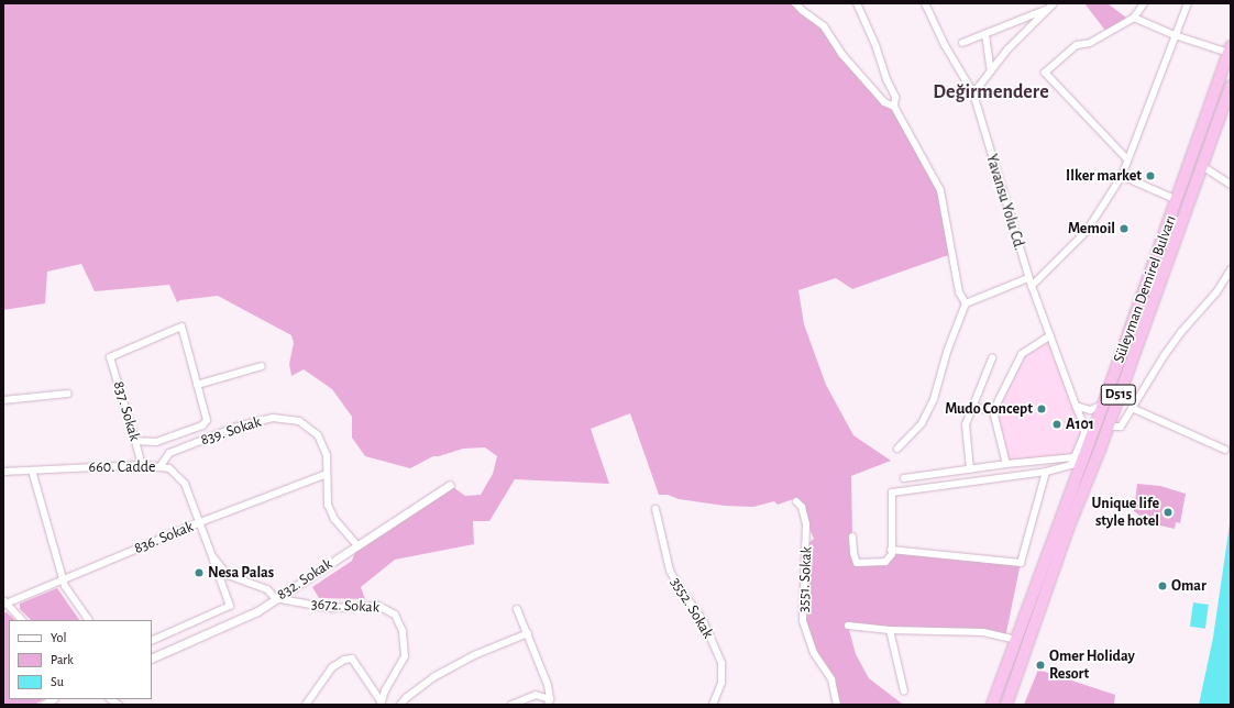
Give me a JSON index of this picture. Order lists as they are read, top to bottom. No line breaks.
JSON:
{"streets":{"highway":["Süleyman Demirel Bulvarı","D515"],"street":["Yavansu Yolu Cd.","837. Sokak","839. Sokak","660. Cadde","836. Sokak","832. Sokak","3551. Sokak","3672. Sokak","3552. Sokak"]},"crossings":[["Yavansu Yolu Cd.","Süleyman Demirel Bulvarı"],["837. Sokak","660. Cadde"],["839. Sokak","660. Cadde"],["839. Sokak","836. Sokak"],["839. Sokak","832. Sokak"],["660. Cadde","836. Sokak"],["660. Cadde","832. Sokak"],["660. Cadde","3672. Sokak"],["832. Sokak","3672. Sokak"]],"districts":["Değirmendere"],"places":["Ilker market","Memoil","Mudo Concept","A101","Unique life style hotel","Nesa Palas","Omar","Omer Holiday Resort"],"legend":["Yol","Park","Su"]}
